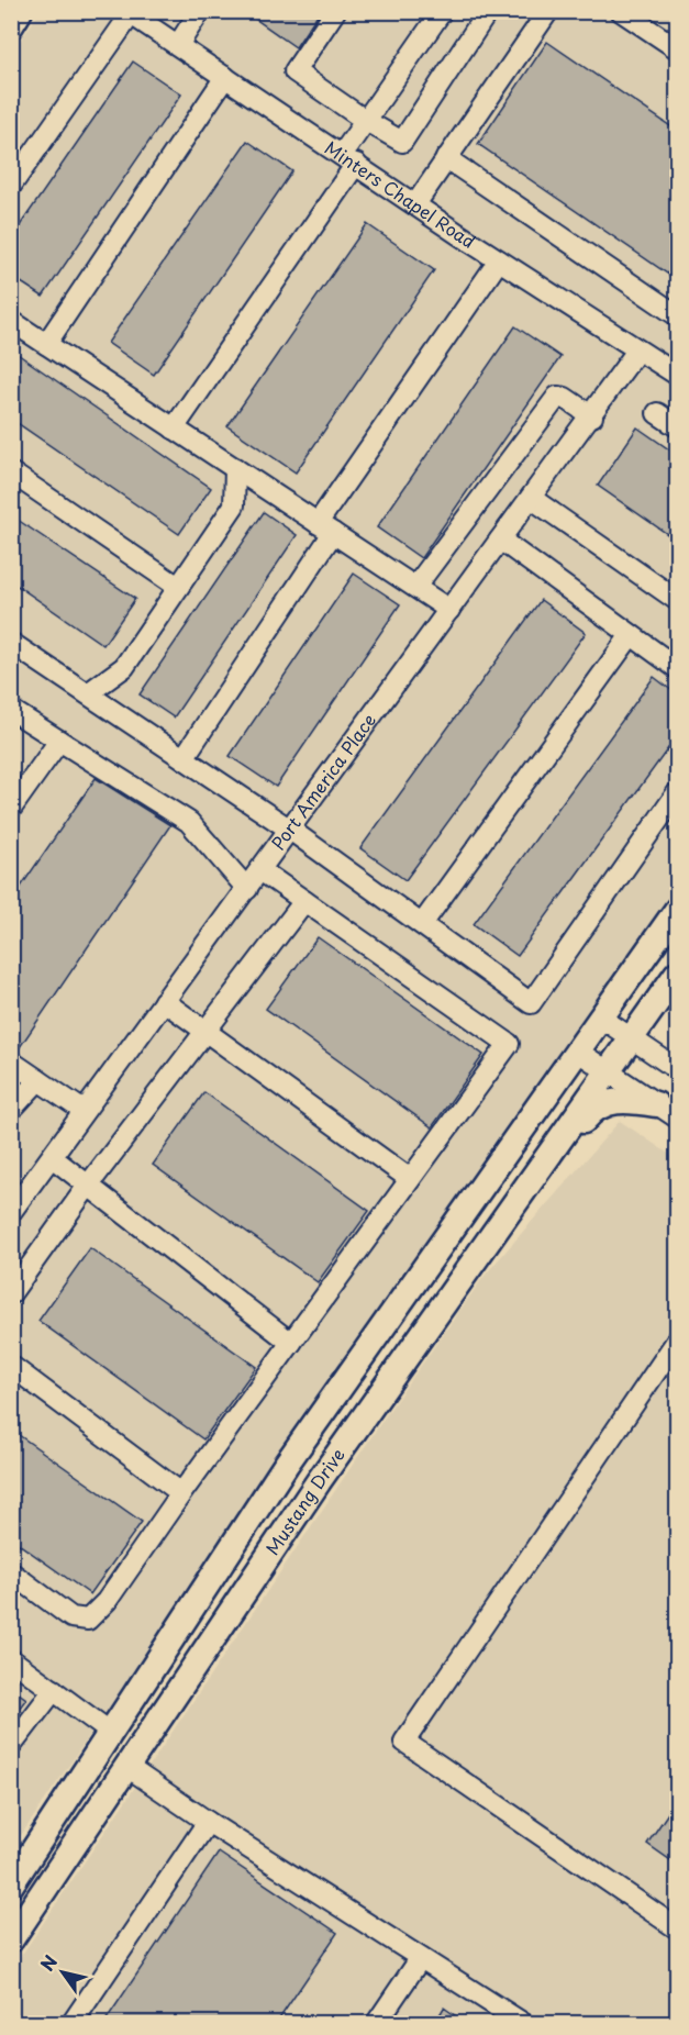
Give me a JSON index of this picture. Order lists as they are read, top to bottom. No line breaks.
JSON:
{"streets":{"main road":["Mustang Drive"],"street":["Minters Chapel Road","Port America Place"]},"crossings":[["Minters Chapel Road","Port America Place"]],"north":"top left"}
